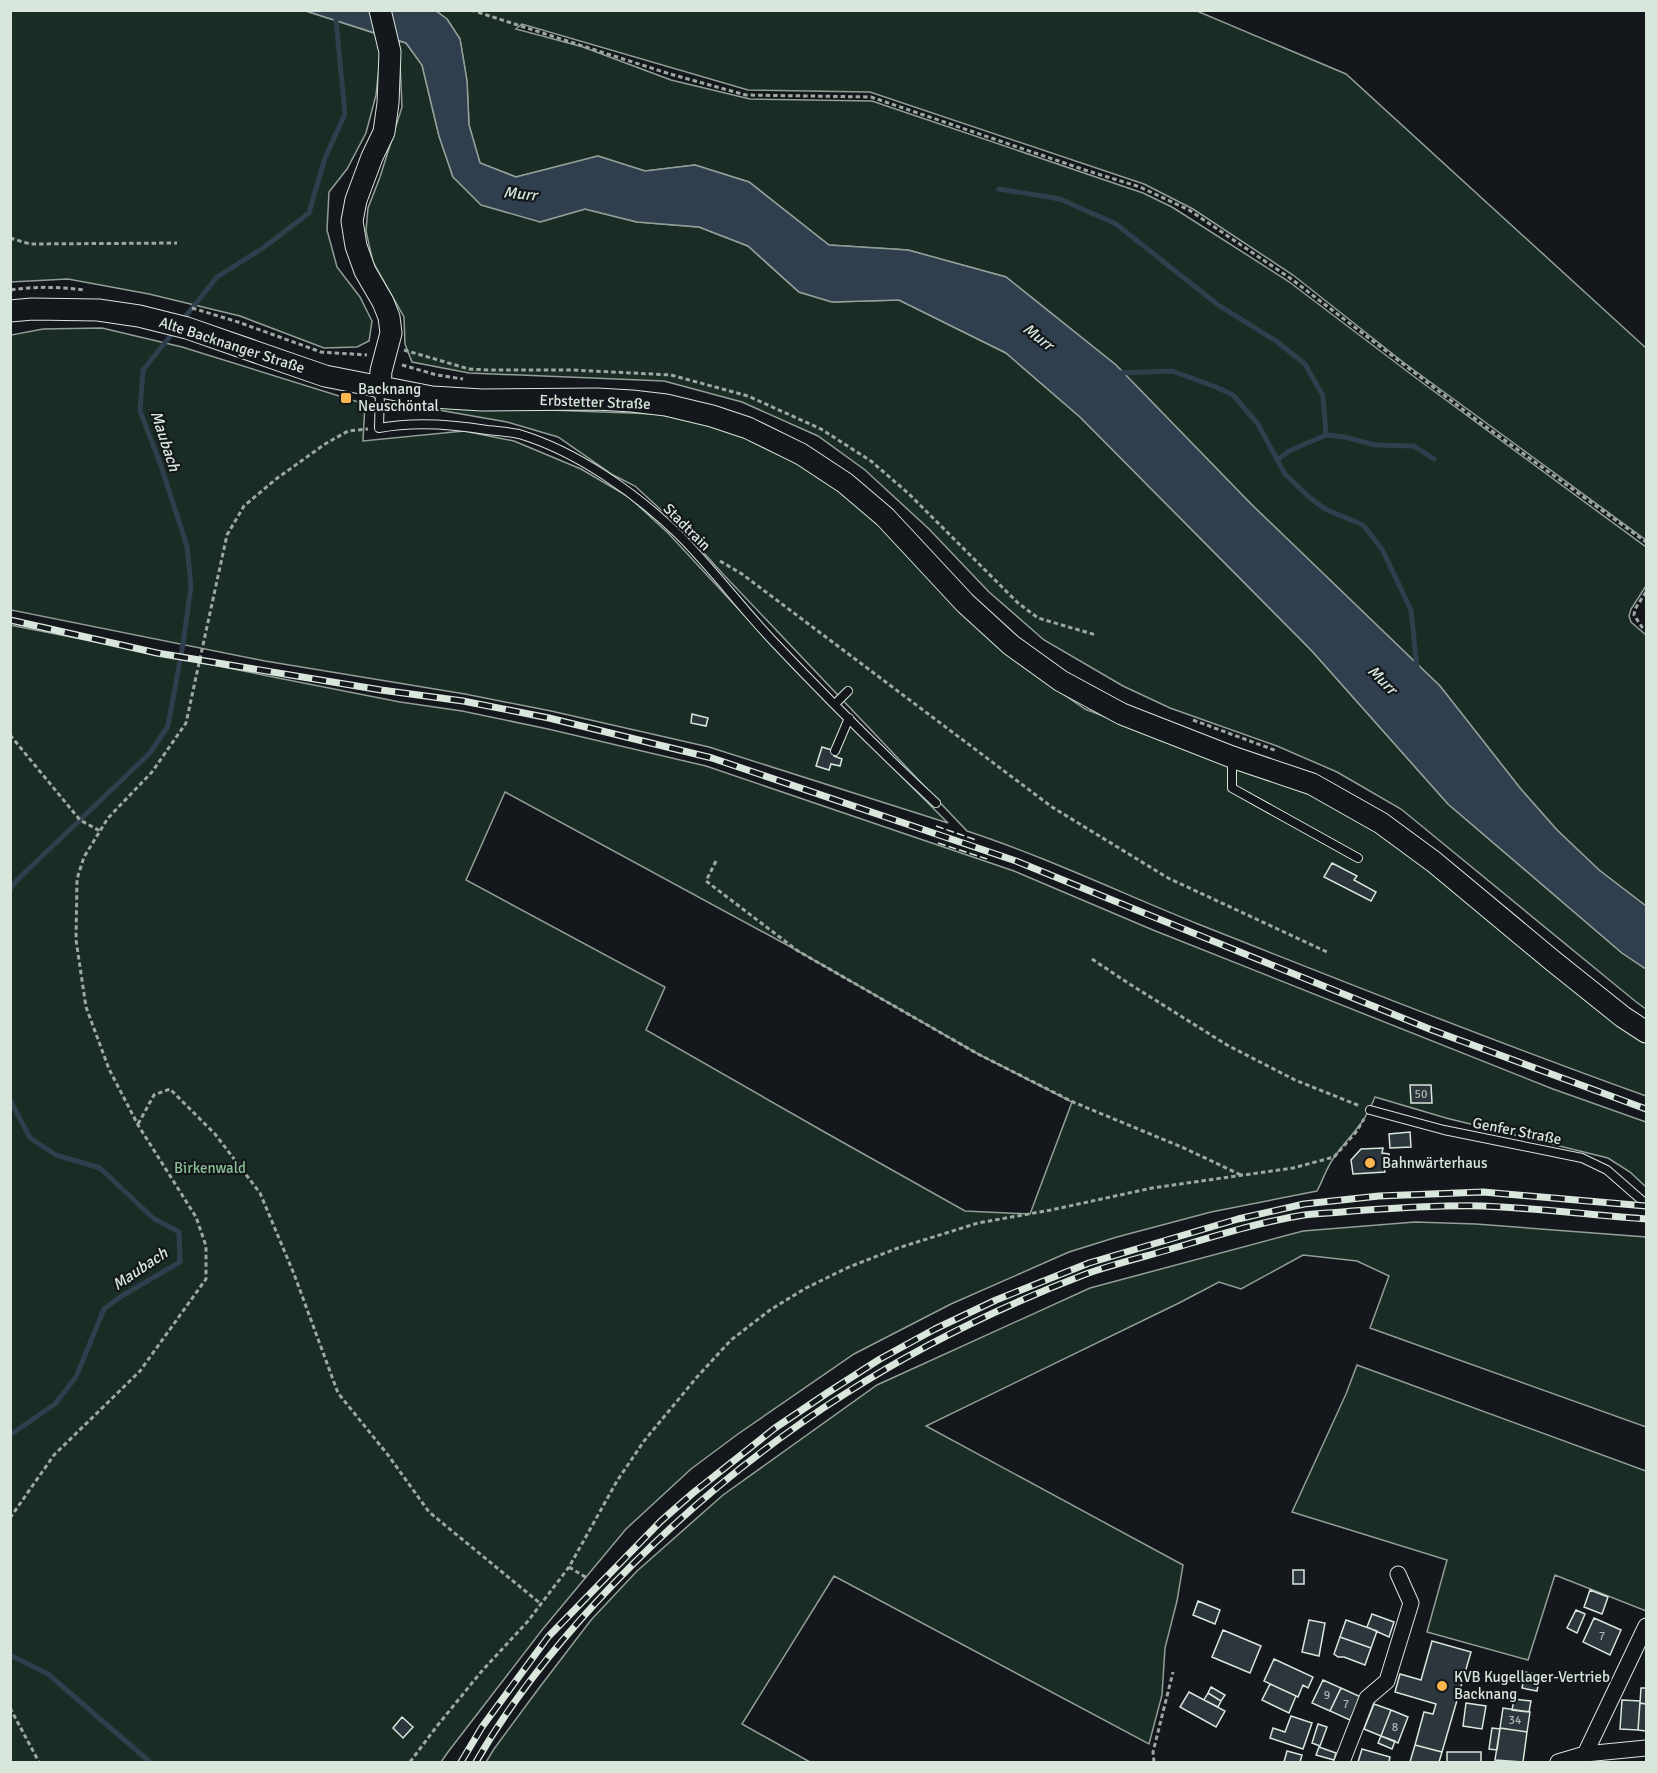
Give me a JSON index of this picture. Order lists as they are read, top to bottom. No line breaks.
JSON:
{"streets":{"street":["Alte Backnanger Straße","Erbstetter Straße"],"lane":["Stadtrain","Genfer Straße"]},"crossings":[["Alte Backnanger Straße","Erbstetter Straße"]],"water":["Murr","Maubach"],"parks":["Birkenwald"],"places":{"transit":["Backnang Neuschöntal"],"other":["Bahnwärterhaus","KVB Kugellager-Vertrieb Backnang"]},"house_numbers":["50","7","9","7","34","8"]}
